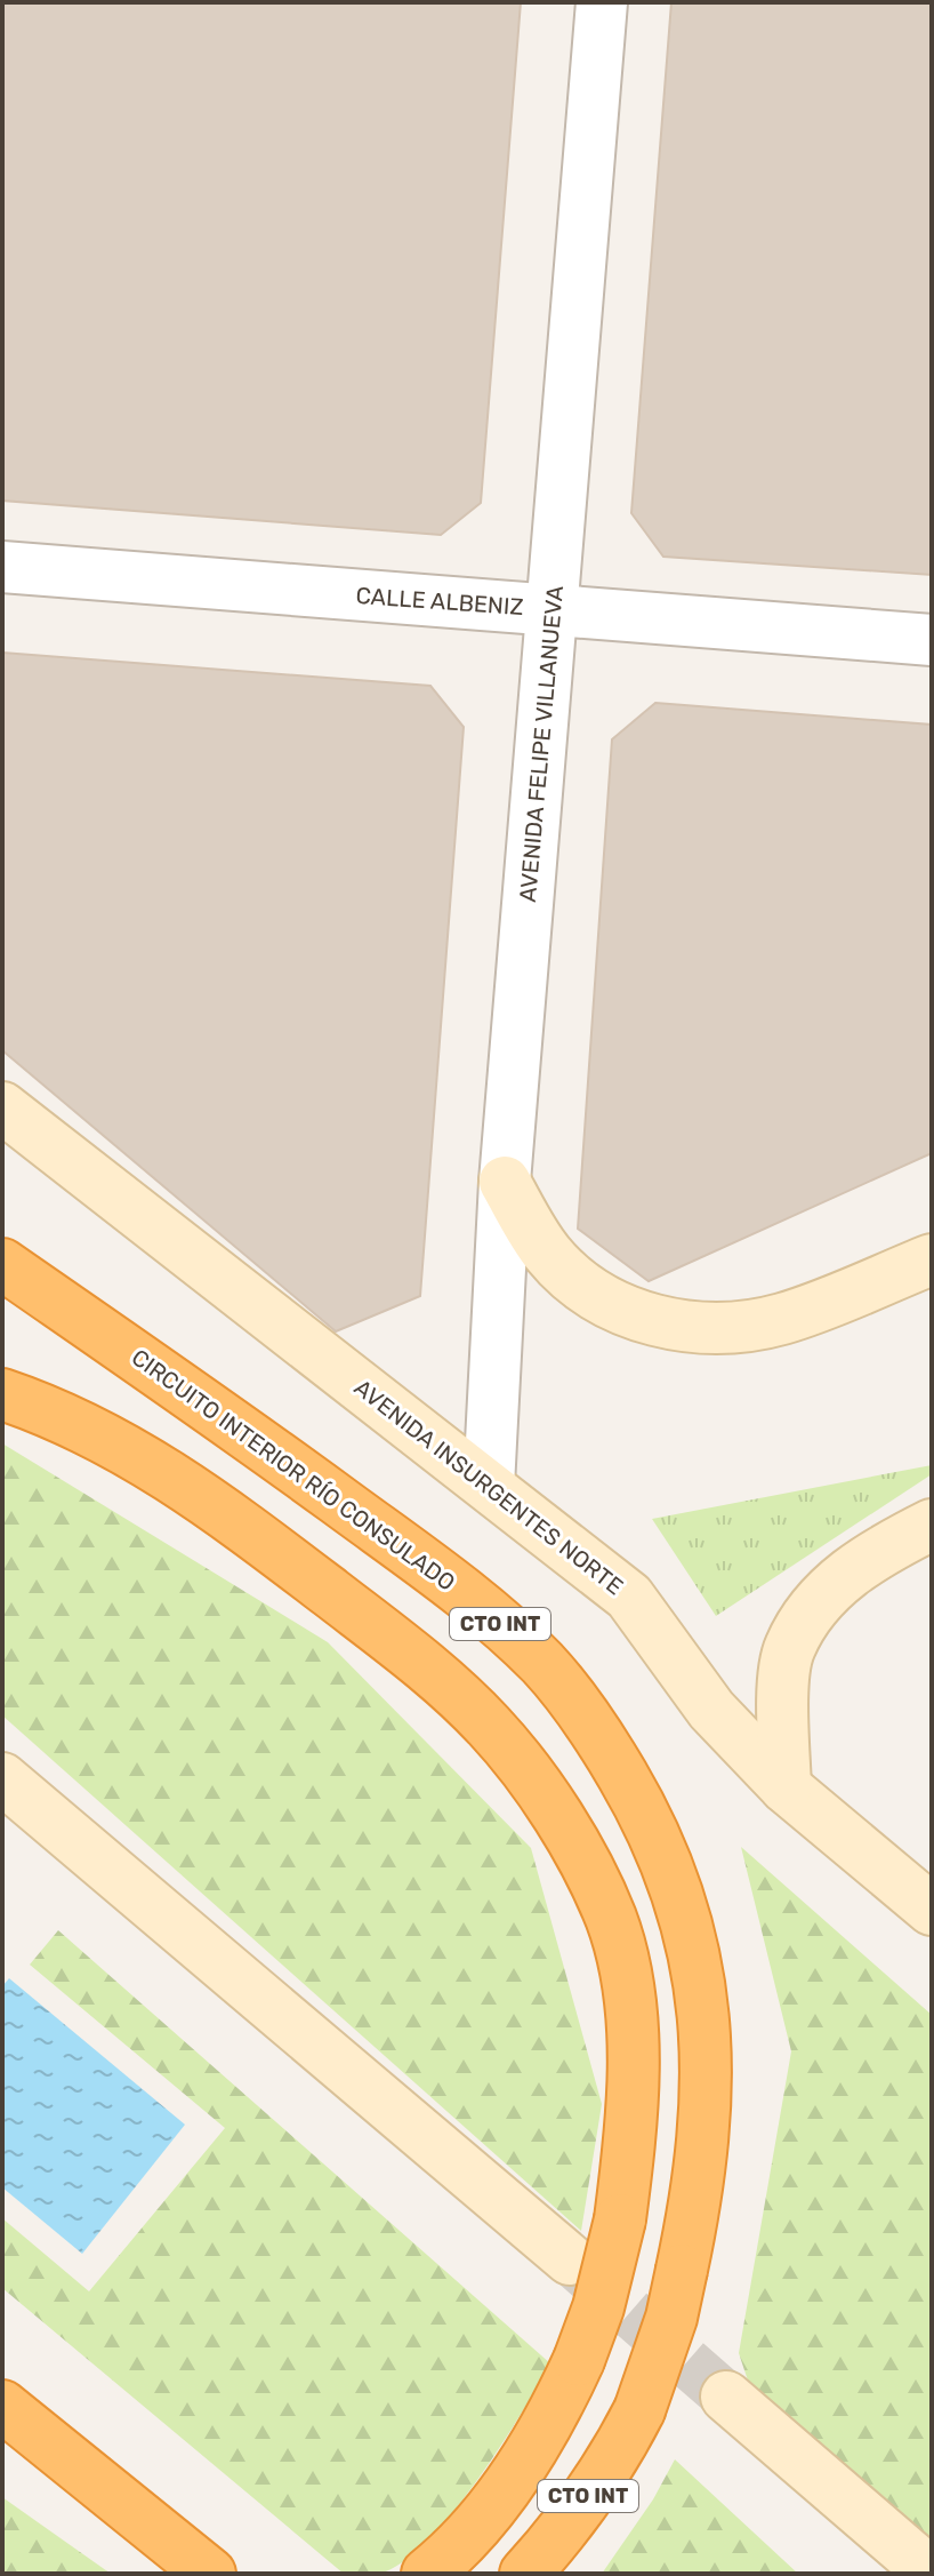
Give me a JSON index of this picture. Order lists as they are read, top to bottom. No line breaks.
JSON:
{"streets":{"highway":["CIRCUITO INTERIOR RÍO CONSULADO","CTO INT"],"main road":["AVENIDA INSURGENTES NORTE"],"street":["CALLE ALBENIZ","AVENIDA FELIPE VILLANUEVA"]},"crossings":[["CALLE ALBENIZ","AVENIDA FELIPE VILLANUEVA"],["AVENIDA FELIPE VILLANUEVA","AVENIDA INSURGENTES NORTE"]]}
